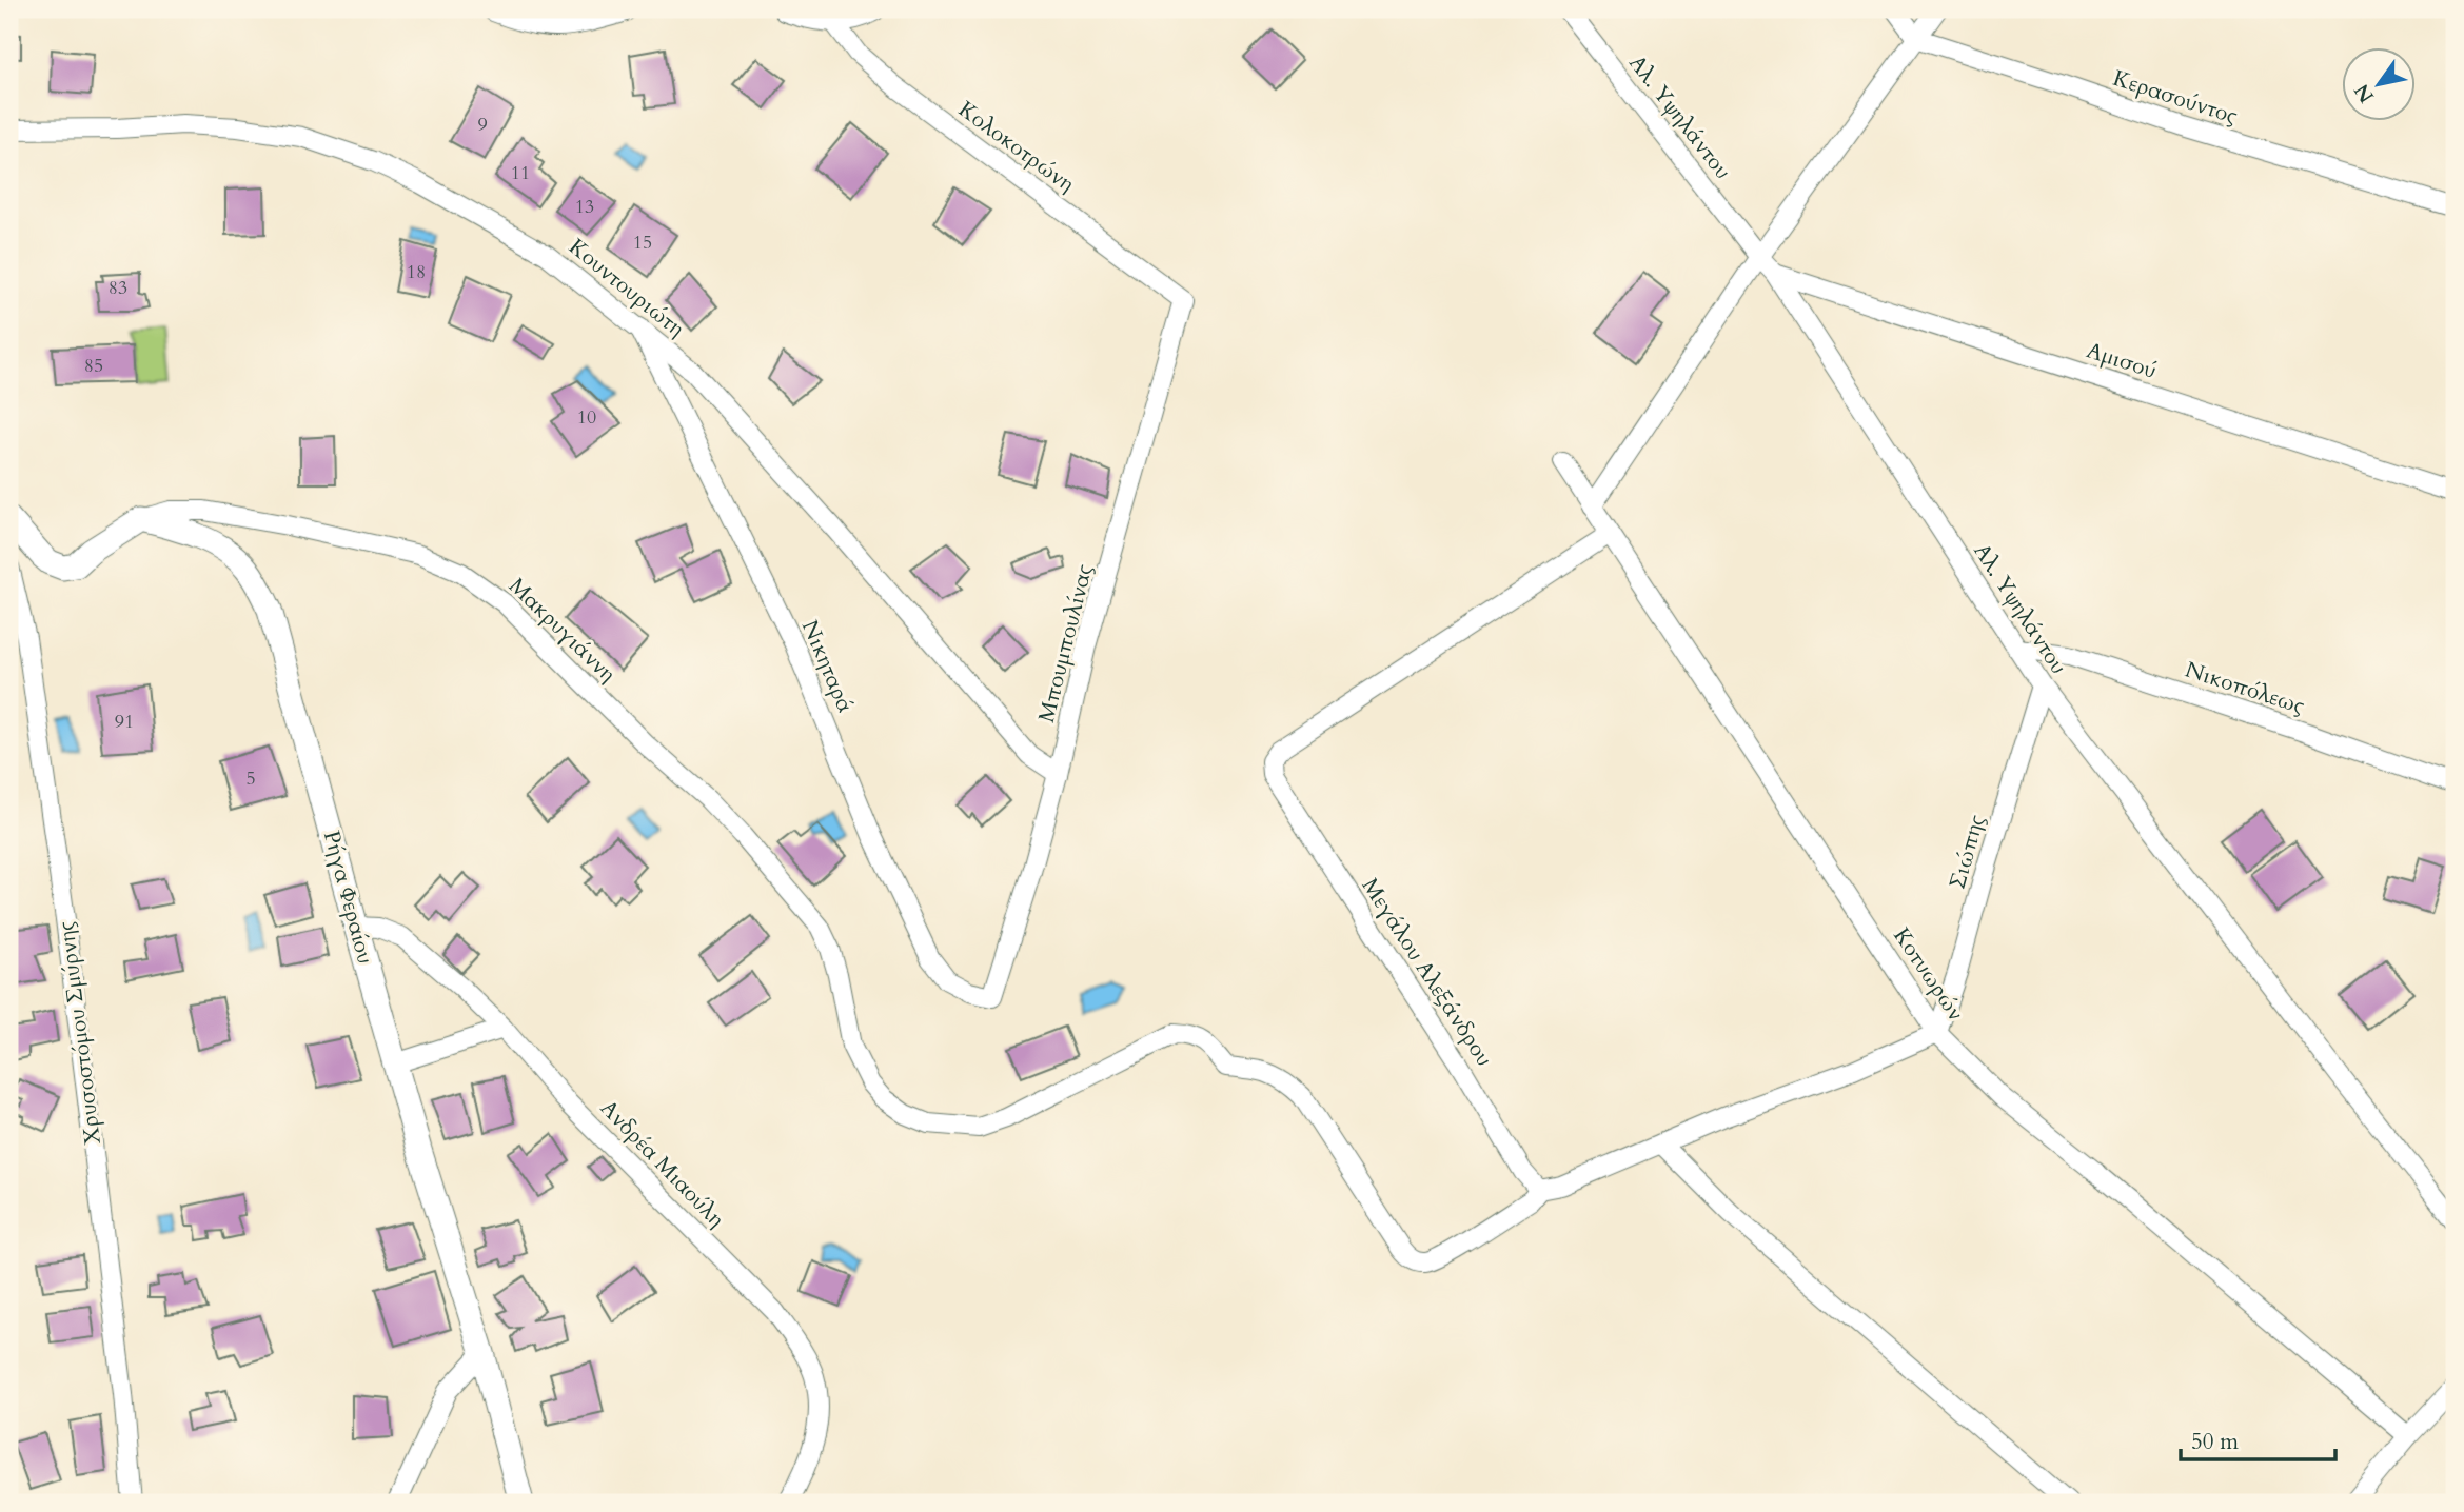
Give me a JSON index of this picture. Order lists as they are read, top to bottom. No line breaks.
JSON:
{"streets":{"street":["Κερασούντος","Αλ. Υψηλάντου","Κολοκοτρώνη","Κουντουριώτη","Αμισού","Μακρυγιάννη","Μπουμπουλίνας","Νικηταρά","Νικοπόλεως","Σιώπης","Ρήγα Φεραίου","Μεγάλου Αλεξάνδρου","Κοτυωρών","Χρυσοστόμου Σμύρνης","Ανδρέα Μιαούλη"]},"crossings":[["Αλ. Υψηλάντου","Αμισού"],["Αλ. Υψηλάντου","Νικοπόλεως"],["Αλ. Υψηλάντου","Σιώπης"],["Κολοκοτρώνη","Μπουμπουλίνας"],["Κουντουριώτη","Μπουμπουλίνας"],["Κουντουριώτη","Νικηταρά"],["Μακρυγιάννη","Ρήγα Φεραίου"],["Μακρυγιάννη","Μεγάλου Αλεξάνδρου"],["Μπουμπουλίνας","Νικηταρά"],["Σιώπης","Κοτυωρών"],["Ρήγα Φεραίου","Ανδρέα Μιαούλη"],["Μεγάλου Αλεξάνδρου","Κοτυωρών"]],"house_numbers":["9","11","13","15","18","83","85","10","91","5"],"scale_bar":"50 m","north":"bottom left"}
